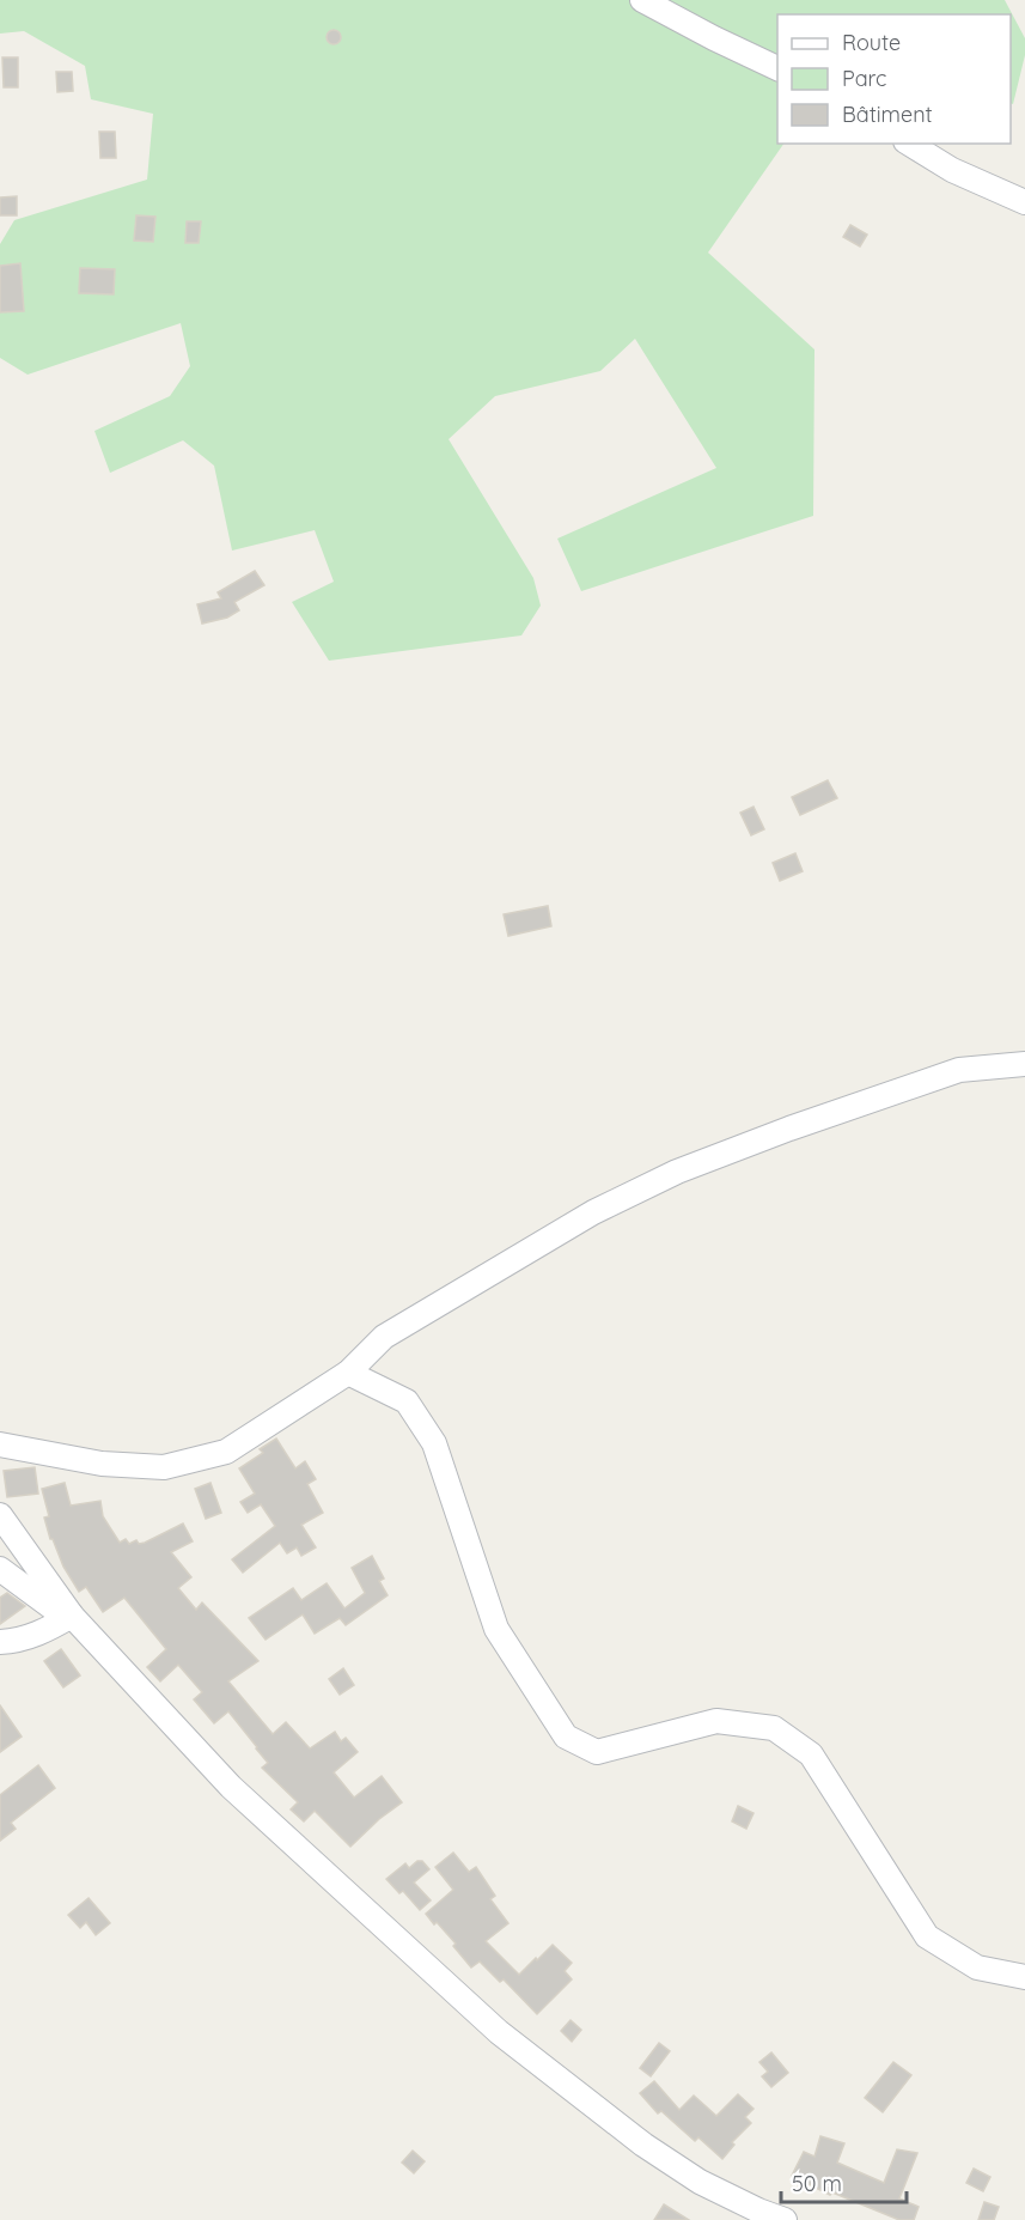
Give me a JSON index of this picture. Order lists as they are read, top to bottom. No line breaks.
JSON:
{"legend":["Route","Parc","Bâtiment"],"scale_bar":"50 m"}
